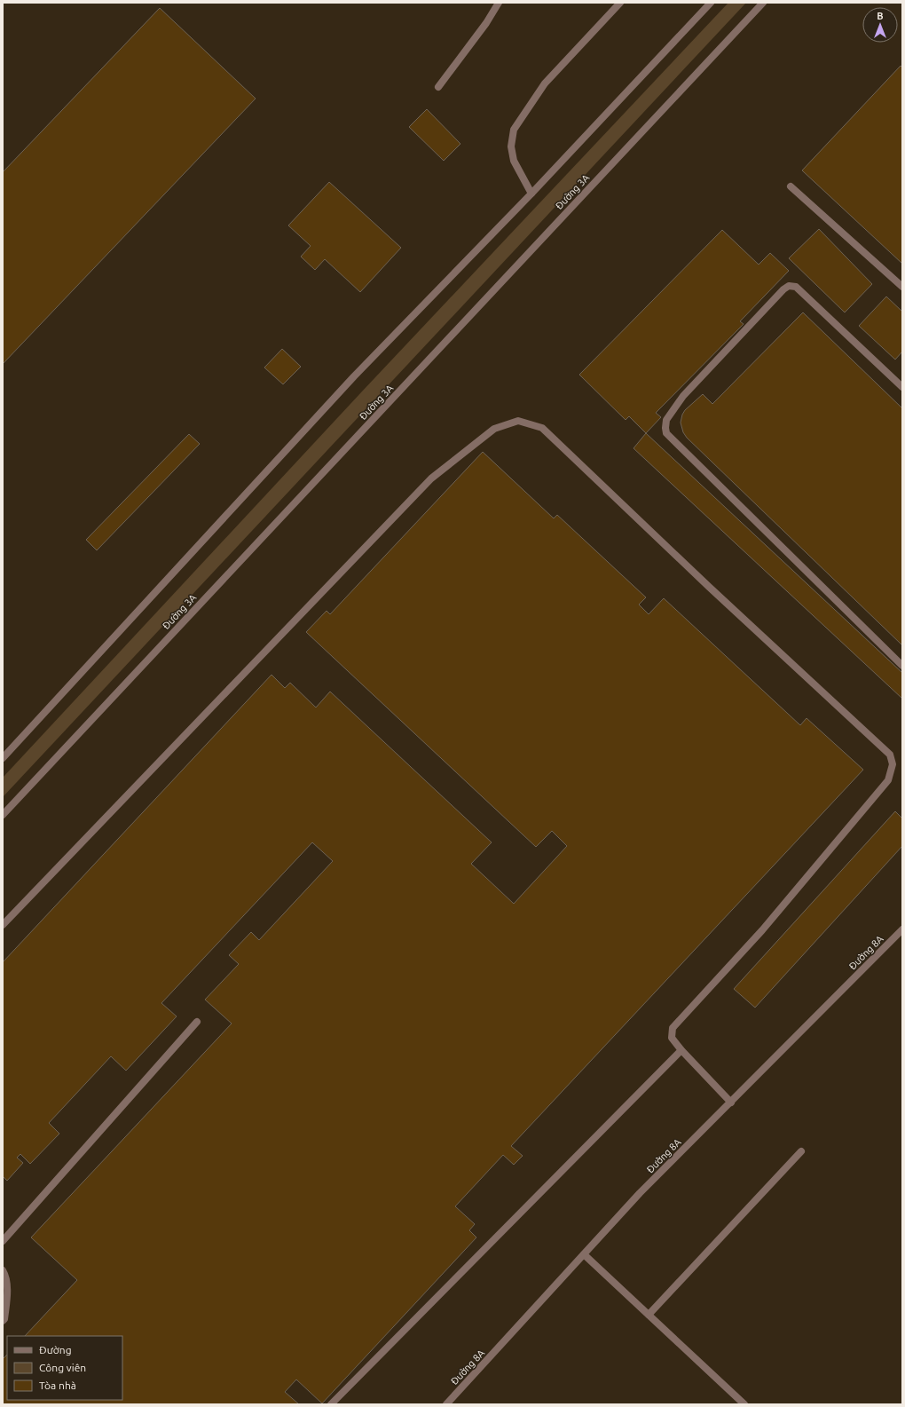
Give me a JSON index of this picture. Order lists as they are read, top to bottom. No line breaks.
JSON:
{"streets":{"street":["Đường 3A","Đường 8A"]},"legend":["Đường","Công viên","Tòa nhà"],"north":"top"}
